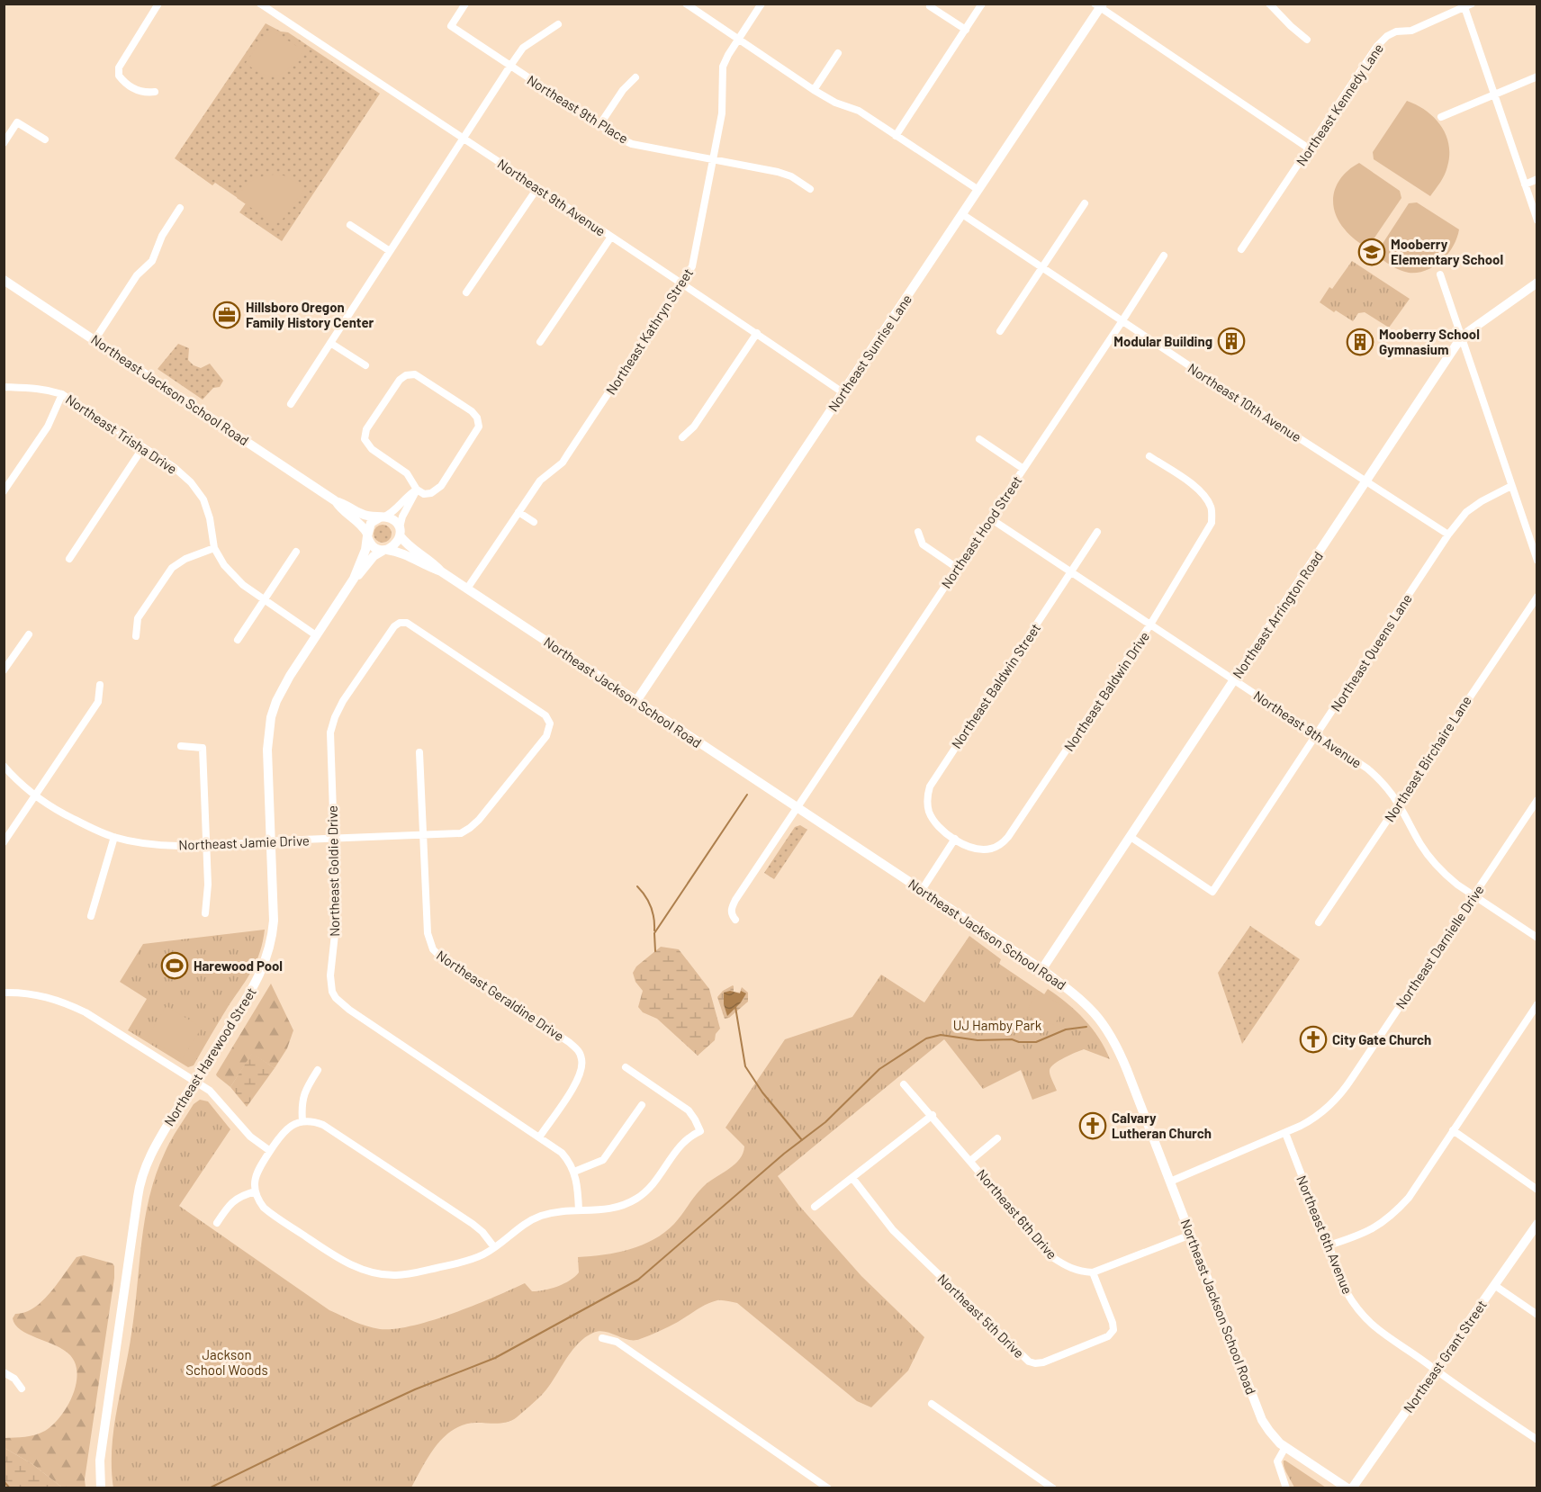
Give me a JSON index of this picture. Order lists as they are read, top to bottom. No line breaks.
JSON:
{"streets":{"street":["Northeast Kennedy Lane","Northeast 9th Place","Northeast 9th Avenue","Northeast Kathryn Street","Northeast Sunrise Lane","Northeast Jackson School Road","Northeast 10th Avenue","Northeast Trisha Drive","Northeast Hood Street","Northeast Arrington Road","Northeast Queens Lane","Northeast Baldwin Street","Northeast Baldwin Drive","Northeast Birchaire Lane","Northeast Jamie Drive","Northeast Goldie Drive","Northeast Darnielle Drive","Northeast Geraldine Drive","Northeast Harewood Street","Northeast 6th Drive","Northeast 6th Avenue","Northeast 5th Drive","Northeast Grant Street"]},"crossings":[["Northeast 9th Place","Northeast Kathryn Street"],["Northeast 9th Avenue","Northeast Kathryn Street"],["Northeast 9th Avenue","Northeast Sunrise Lane"],["Northeast 9th Avenue","Northeast Hood Street"],["Northeast 9th Avenue","Northeast Arrington Road"],["Northeast 9th Avenue","Northeast Queens Lane"],["Northeast 9th Avenue","Northeast Baldwin Street"],["Northeast 9th Avenue","Northeast Baldwin Drive"],["Northeast 9th Avenue","Northeast Birchaire Lane"],["Northeast 9th Avenue","Northeast Darnielle Drive"],["Northeast Kathryn Street","Northeast Jackson School Road"],["Northeast Sunrise Lane","Northeast Jackson School Road"],["Northeast Sunrise Lane","Northeast 10th Avenue"],["Northeast Jackson School Road","Northeast Hood Street"],["Northeast Jackson School Road","Northeast Arrington Road"],["Northeast Jackson School Road","Northeast Darnielle Drive"],["Northeast Jackson School Road","Northeast Harewood Street"],["Northeast 10th Avenue","Northeast Hood Street"],["Northeast 10th Avenue","Northeast Arrington Road"],["Northeast 10th Avenue","Northeast Queens Lane"],["Northeast Trisha Drive","Northeast Harewood Street"],["Northeast Arrington Road","Northeast Queens Lane"],["Northeast Baldwin Street","Northeast Baldwin Drive"],["Northeast Jamie Drive","Northeast Goldie Drive"],["Northeast Jamie Drive","Northeast Geraldine Drive"],["Northeast Jamie Drive","Northeast Harewood Street"],["Northeast Goldie Drive","Northeast Geraldine Drive"],["Northeast Darnielle Drive","Northeast 6th Avenue"],["Northeast 6th Drive","Northeast 5th Drive"],["Northeast 6th Avenue","Northeast Grant Street"]],"parks":["UJ Hamby Park","Jackson School Woods"],"places":{"school or university":["Mooberry Elementary School"],"office":["Hillsboro Oregon Family History Center"],"building":["Modular Building","Mooberry School Gymnasium"],"sports":["Harewood Pool"],"church":["City Gate Church","Calvary Lutheran Church"]}}
